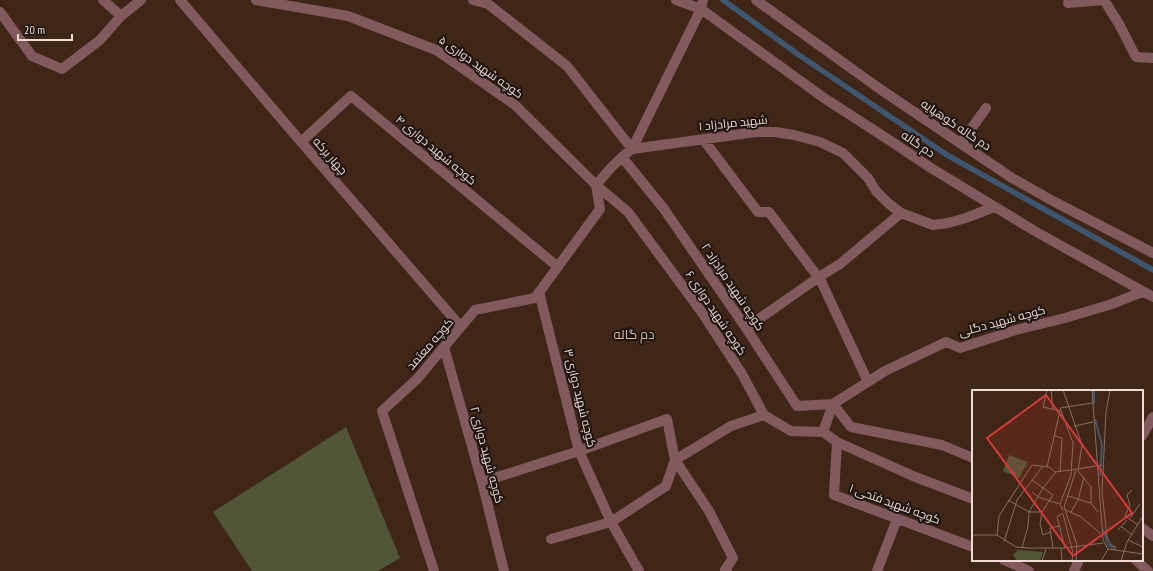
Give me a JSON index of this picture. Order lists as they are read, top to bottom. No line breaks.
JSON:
{"streets":{"street":["کوچه شهید دواری ۵","شهید مرادزاد ۱","دم گاله کوهپایه","دم گاله","کوچه شهید دواری ۴","چهار برکه","کوچه شهید مرادزاد ۲","کوچه شهید دواری ۶","کوچه شهید دگلی","کوچه معتمد","کوچه شهید دواری ۳","کوچه شهید دواری ۲","کوچه شهید فتحی ۱"]},"crossings":[["کوچه شهید دواری ۵","کوچه شهید دواری ۶"],["کوچه شهید دواری ۵","کوچه معتمد"],["شهید مرادزاد ۱","دم گاله"],["دم گاله","کوچه شهید دگلی"],["کوچه شهید دواری ۴","چهار برکه"],["کوچه شهید دواری ۴","کوچه معتمد"],["چهار برکه","کوچه معتمد"],["کوچه شهید مرادزاد ۲","کوچه شهید دگلی"],["کوچه شهید دواری ۶","کوچه معتمد"],["کوچه معتمد","کوچه شهید دواری ۳"],["کوچه معتمد","کوچه شهید دواری ۲"]],"districts":["دم گاله"],"scale_bar":"20 m"}
